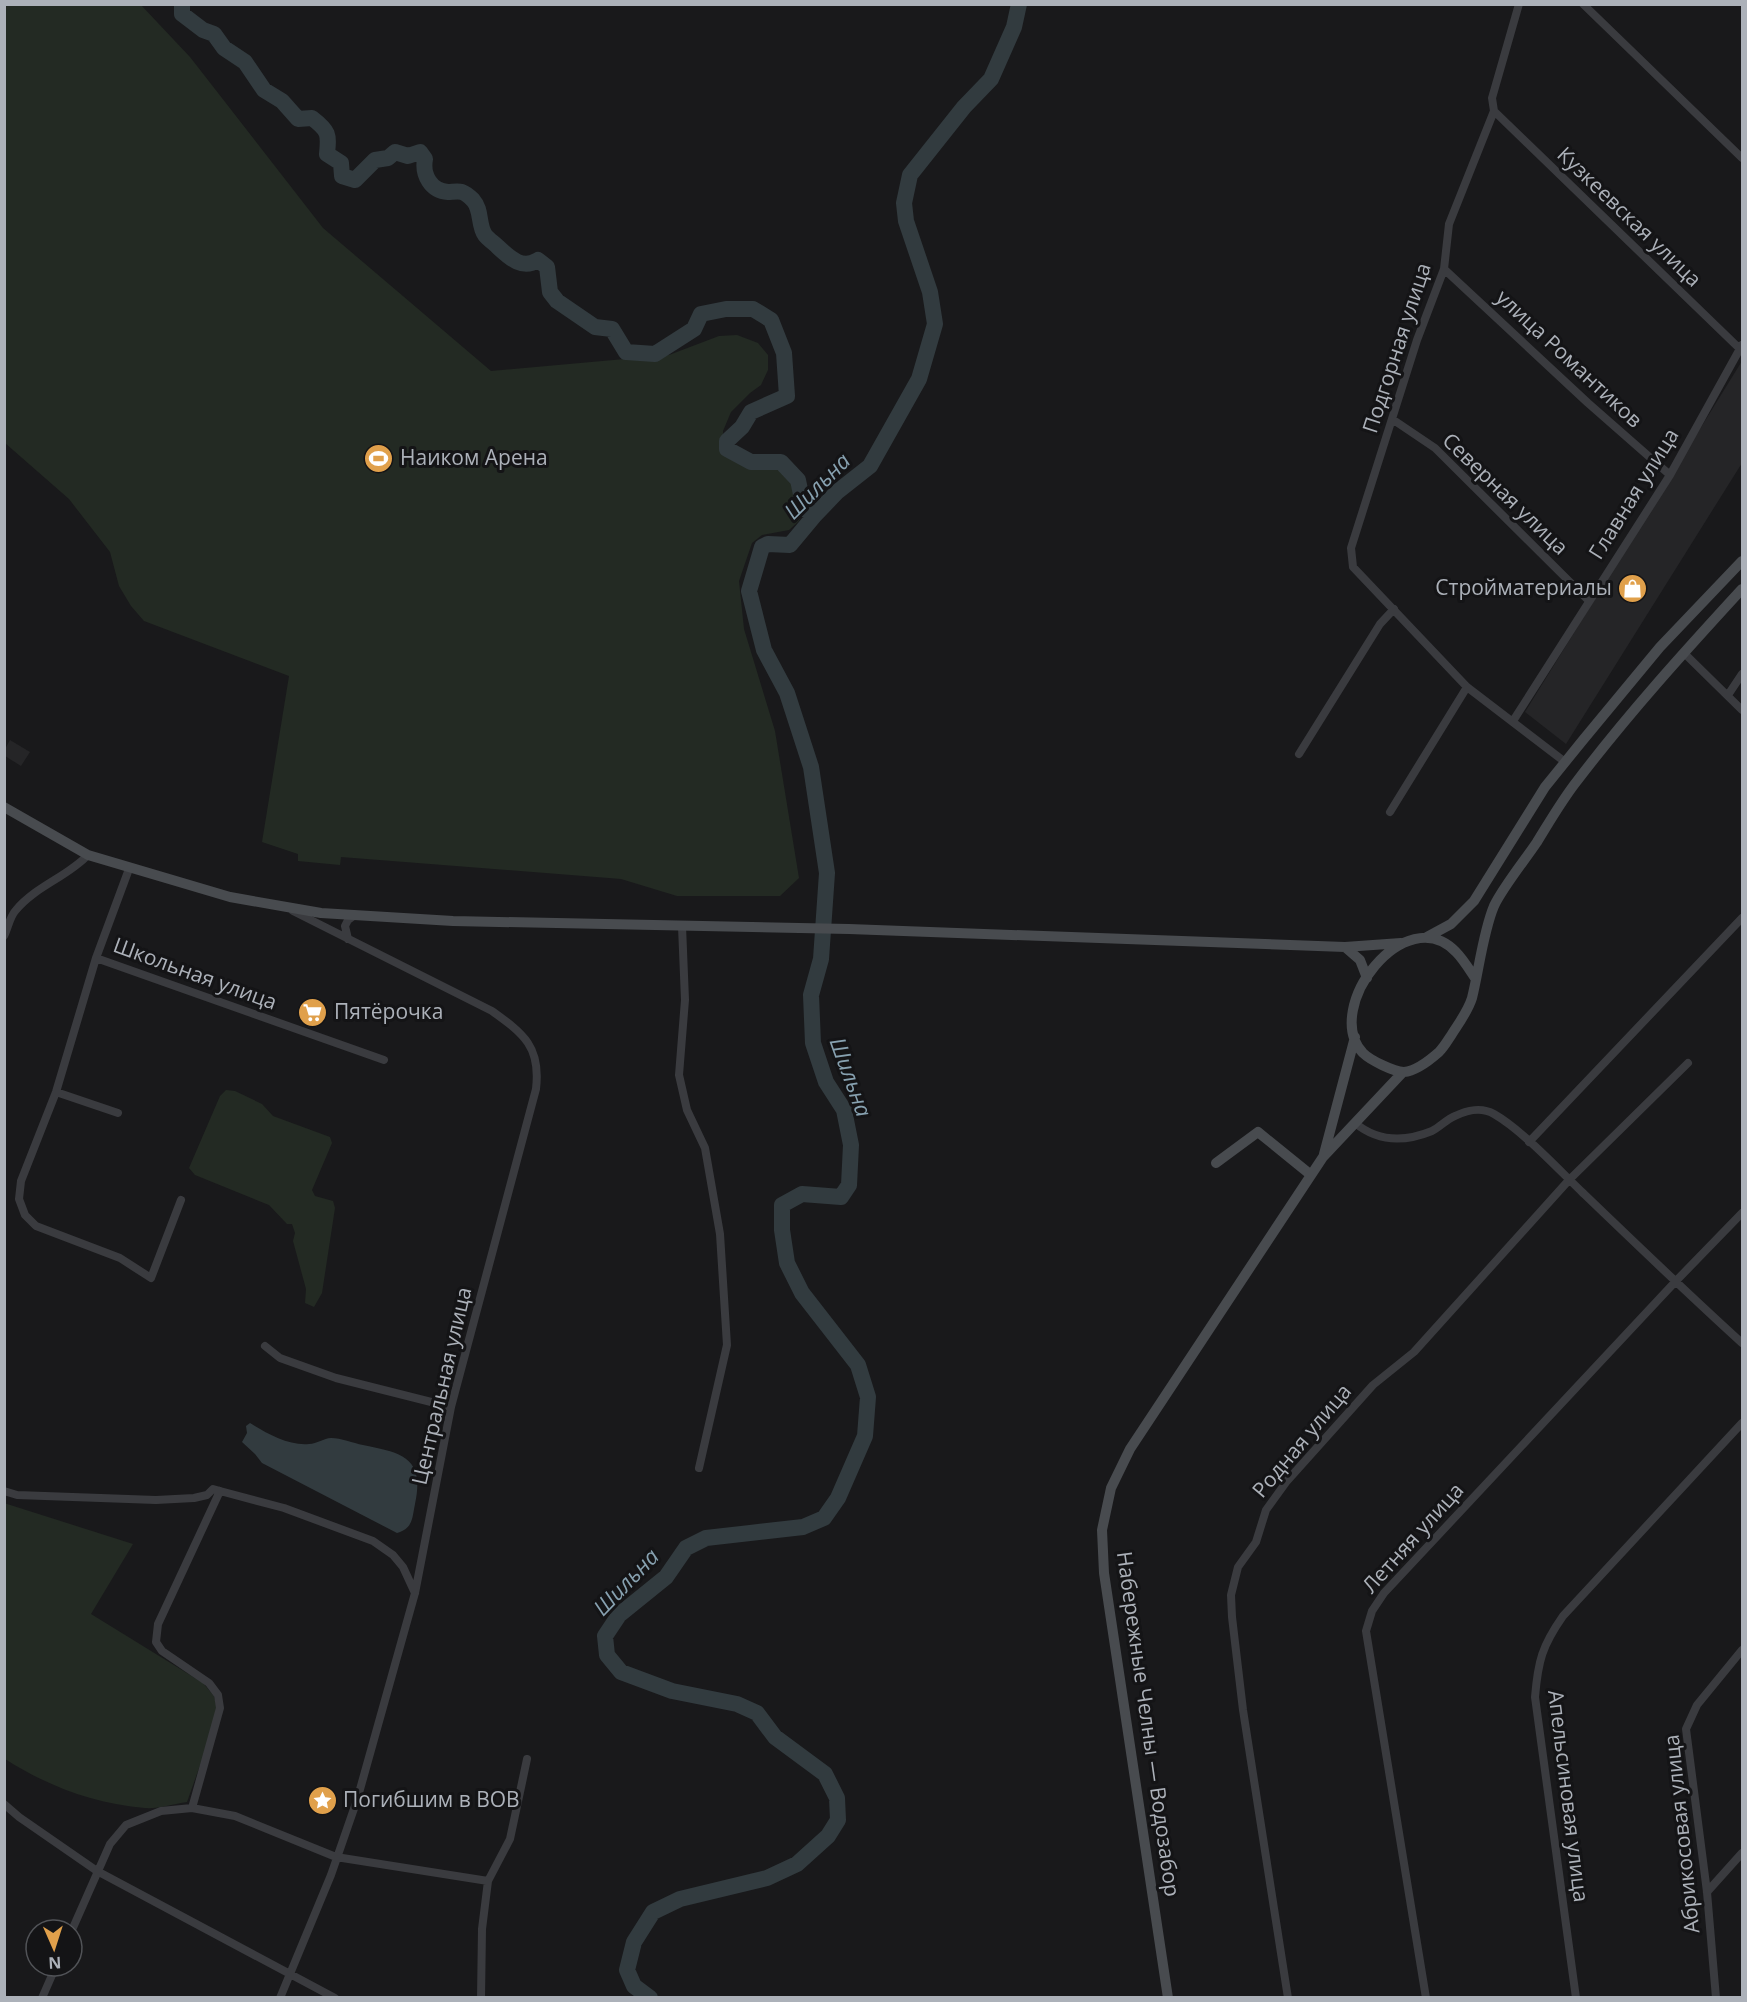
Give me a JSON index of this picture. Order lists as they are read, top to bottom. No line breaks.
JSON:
{"streets":{"main road":["Набережные Челны — Водозабор"],"street":["Кузкеевская улица","Подгорная улица","улица Романтиков","Северная улица","Главная улица","Школьная улица","Центральная улица","Родная улица","Летняя улица","Апельсиновая улица","Абрикосовая улица"]},"crossings":[["Кузкеевская улица","Подгорная улица"],["Кузкеевская улица","Главная улица"],["Подгорная улица","улица Романтиков"],["Подгорная улица","Северная улица"],["улица Романтиков","Главная улица"],["Северная улица","Главная улица"]],"water":["Шильна"],"places":{"sports":["Наиком Арена"],"shop":["Стройматериалы"],"supermarket":["Пятёрочка"],"place":["Погибшим в ВОВ"]},"north":"bottom"}
